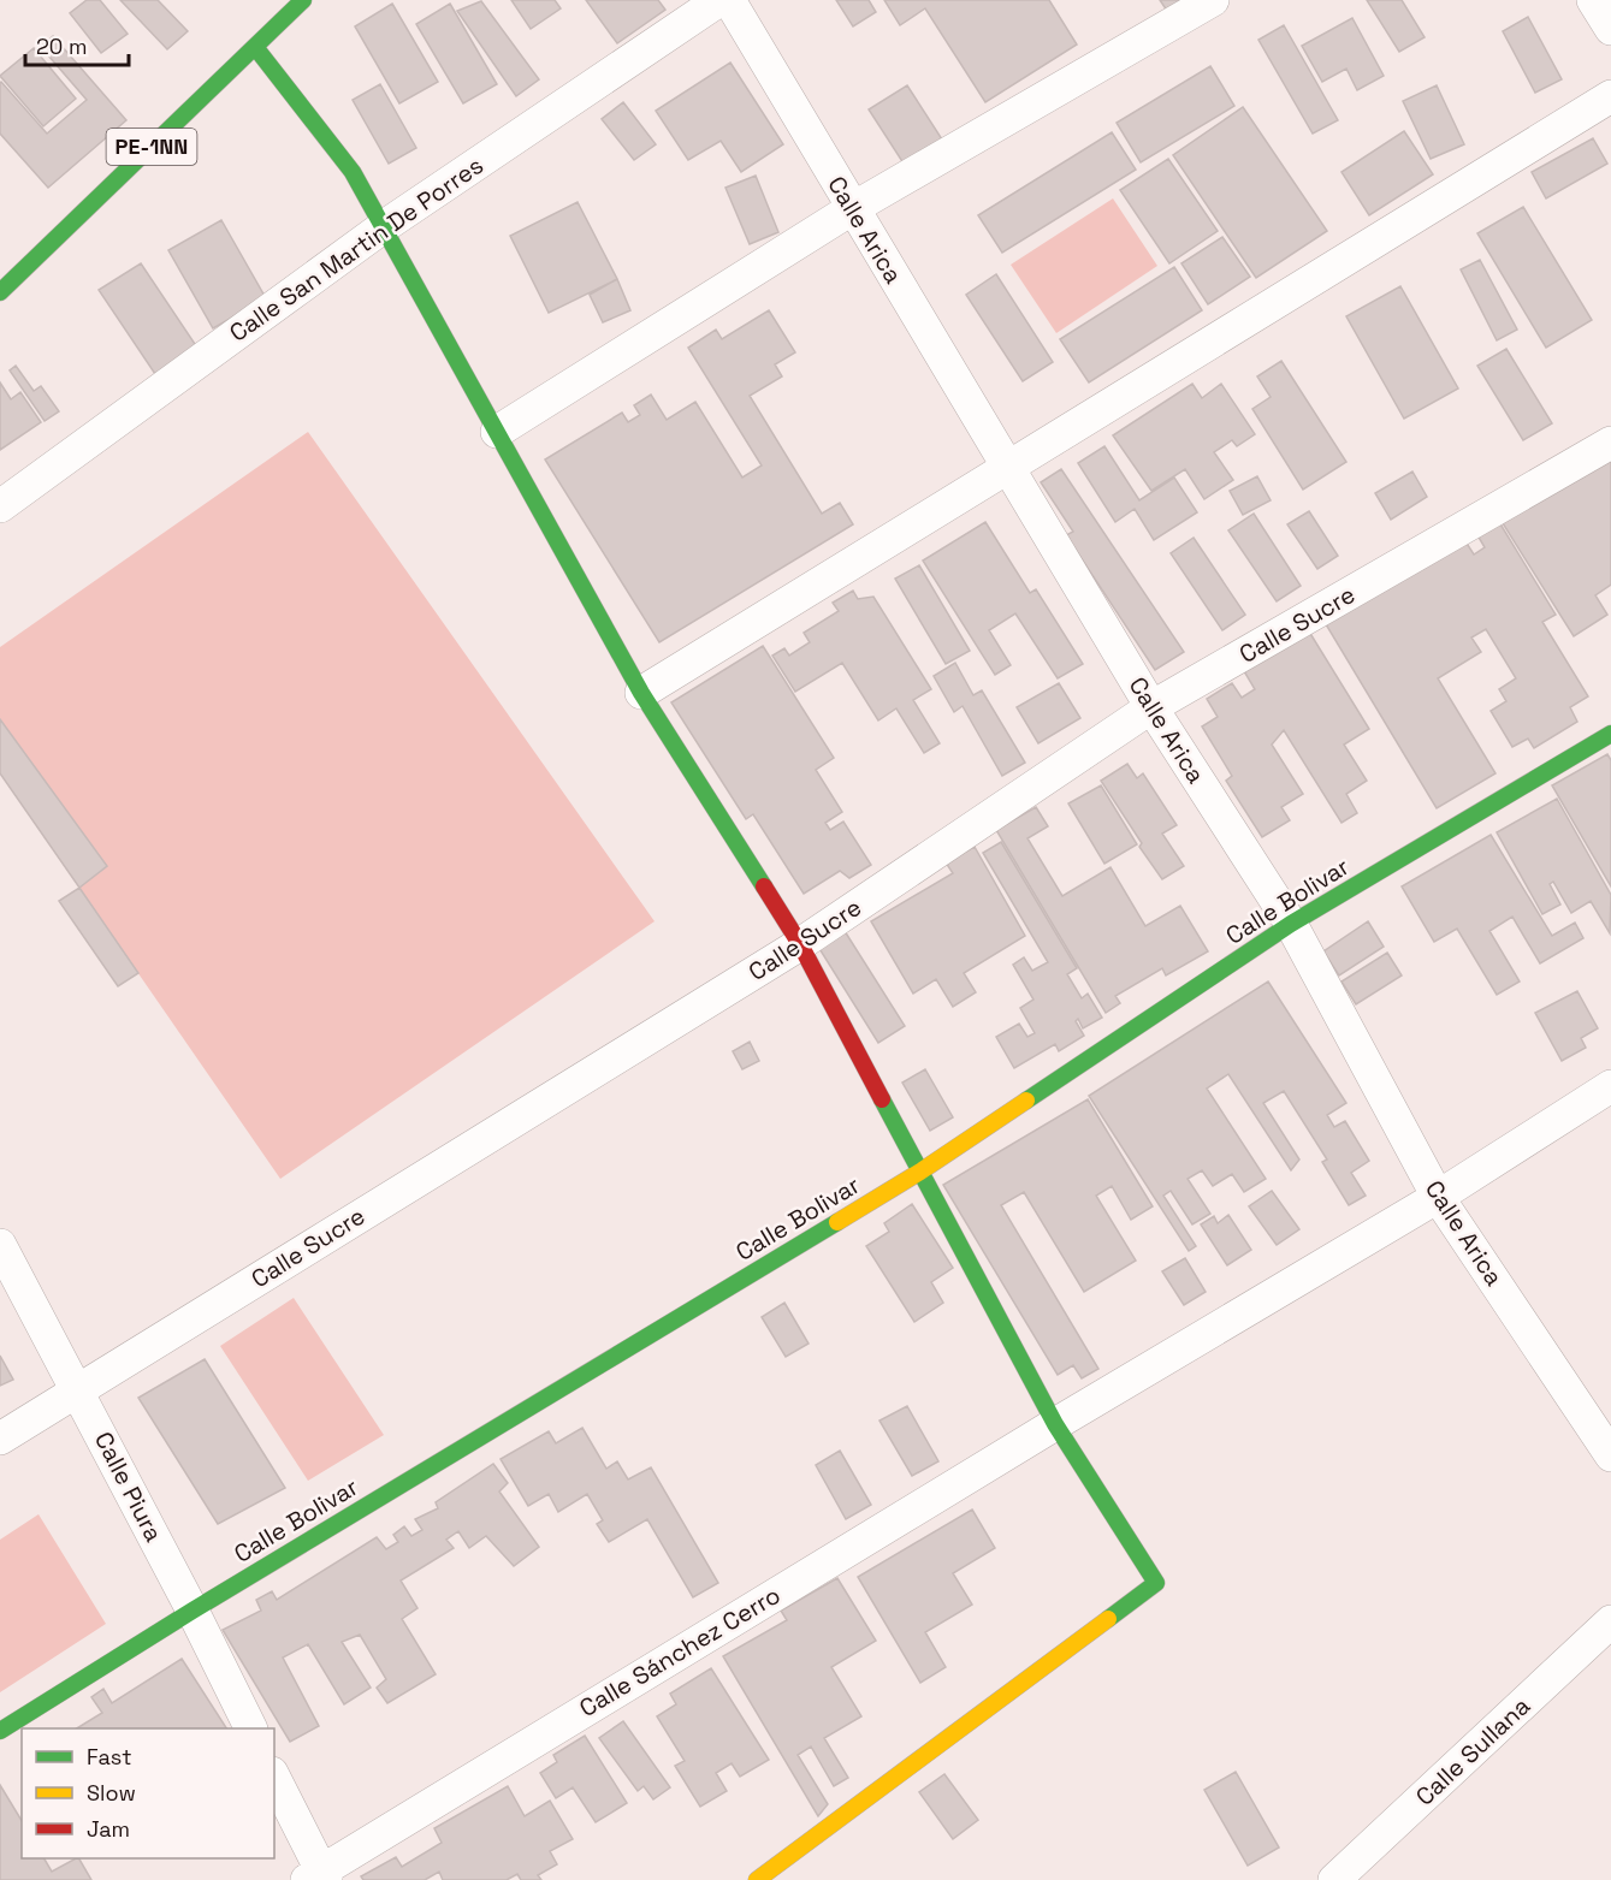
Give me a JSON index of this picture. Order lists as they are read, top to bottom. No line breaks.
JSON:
{"streets":{"main road":["PE-1NN","Calle Bolivar"],"street":["Calle Arica","Calle San Martin De Porres","Calle Sucre","Calle Piura","Calle Sánchez Cerro","Calle Sullana"]},"crossings":[["Calle Arica","Calle Sucre"],["Calle Arica","Calle Bolivar"],["Calle Arica","Calle Sánchez Cerro"],["Calle Sucre","Calle Piura"],["Calle Bolivar","Calle Piura"]],"legend":["Fast","Slow","Jam"],"scale_bar":"20 m"}
